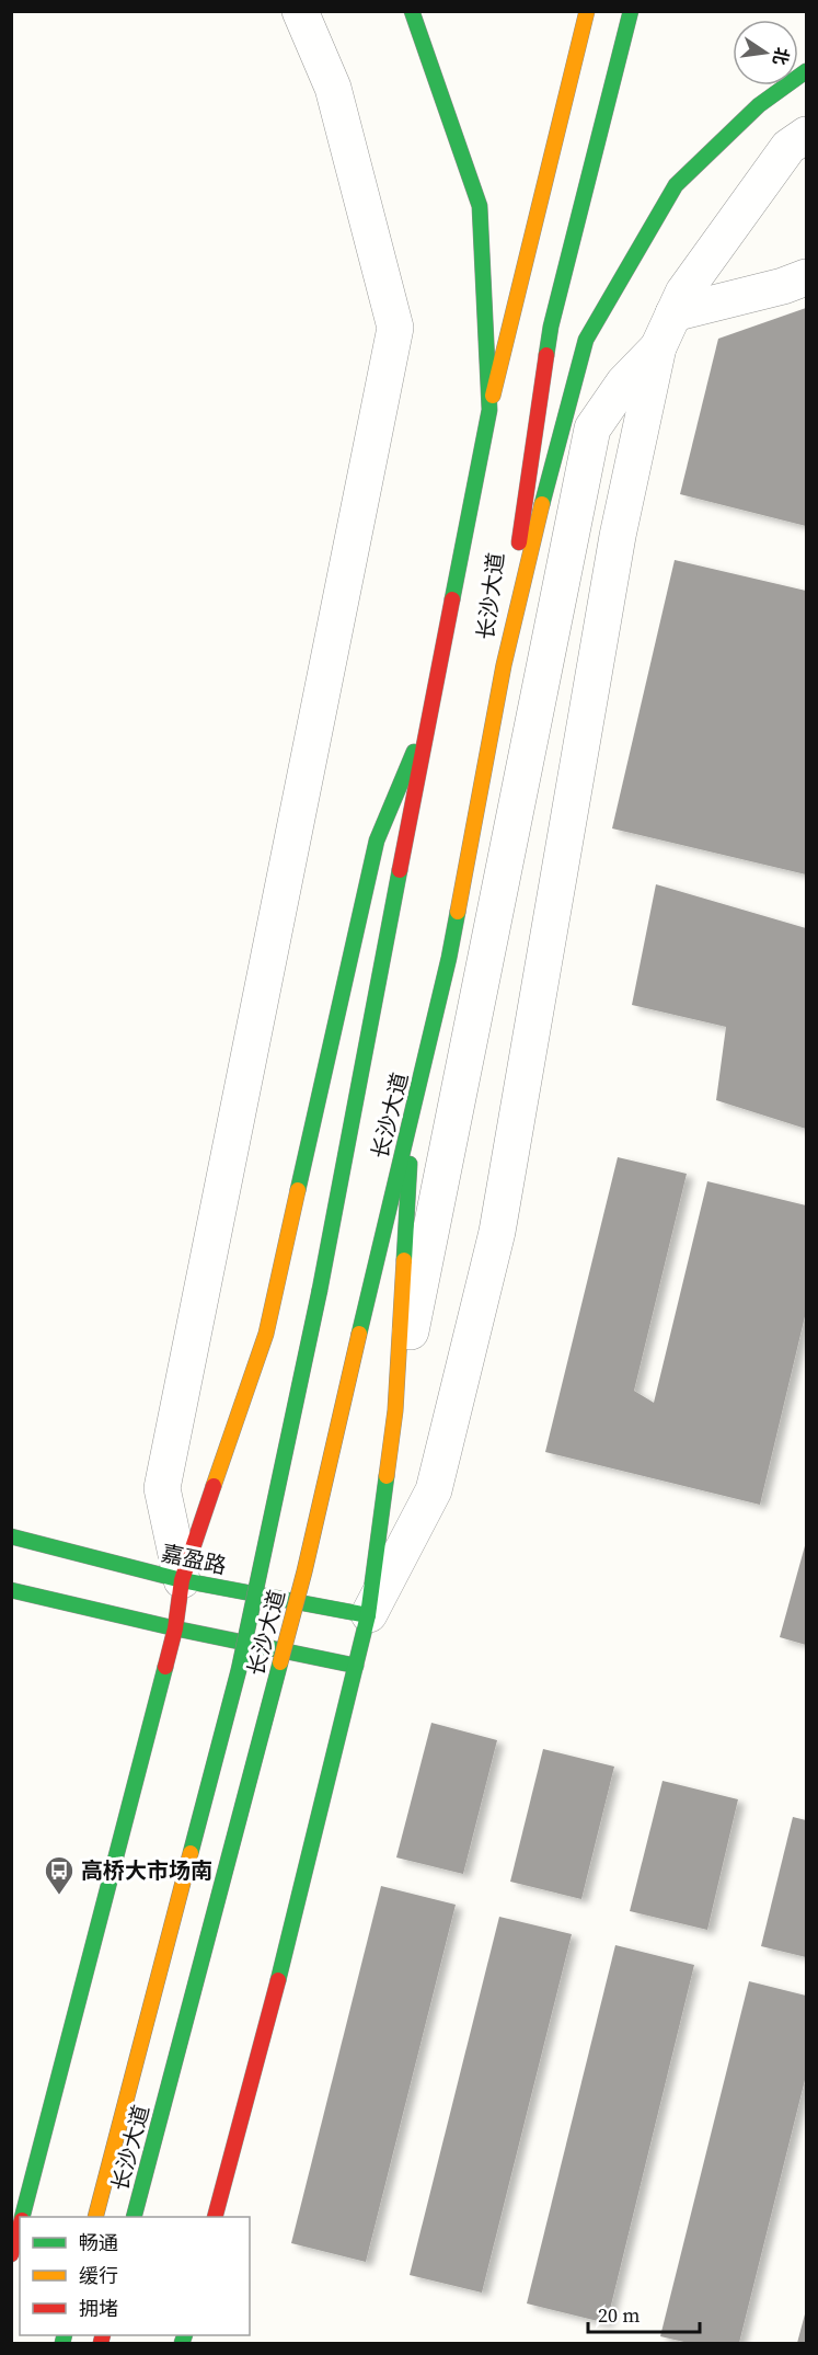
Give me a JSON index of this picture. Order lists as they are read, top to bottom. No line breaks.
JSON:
{"streets":{"main road":["长沙大道","嘉盈路"]},"places":{"bus stop":["高桥大市场南"]},"legend":["畅通","缓行","拥堵"],"scale_bar":"20 m","north":"right"}
